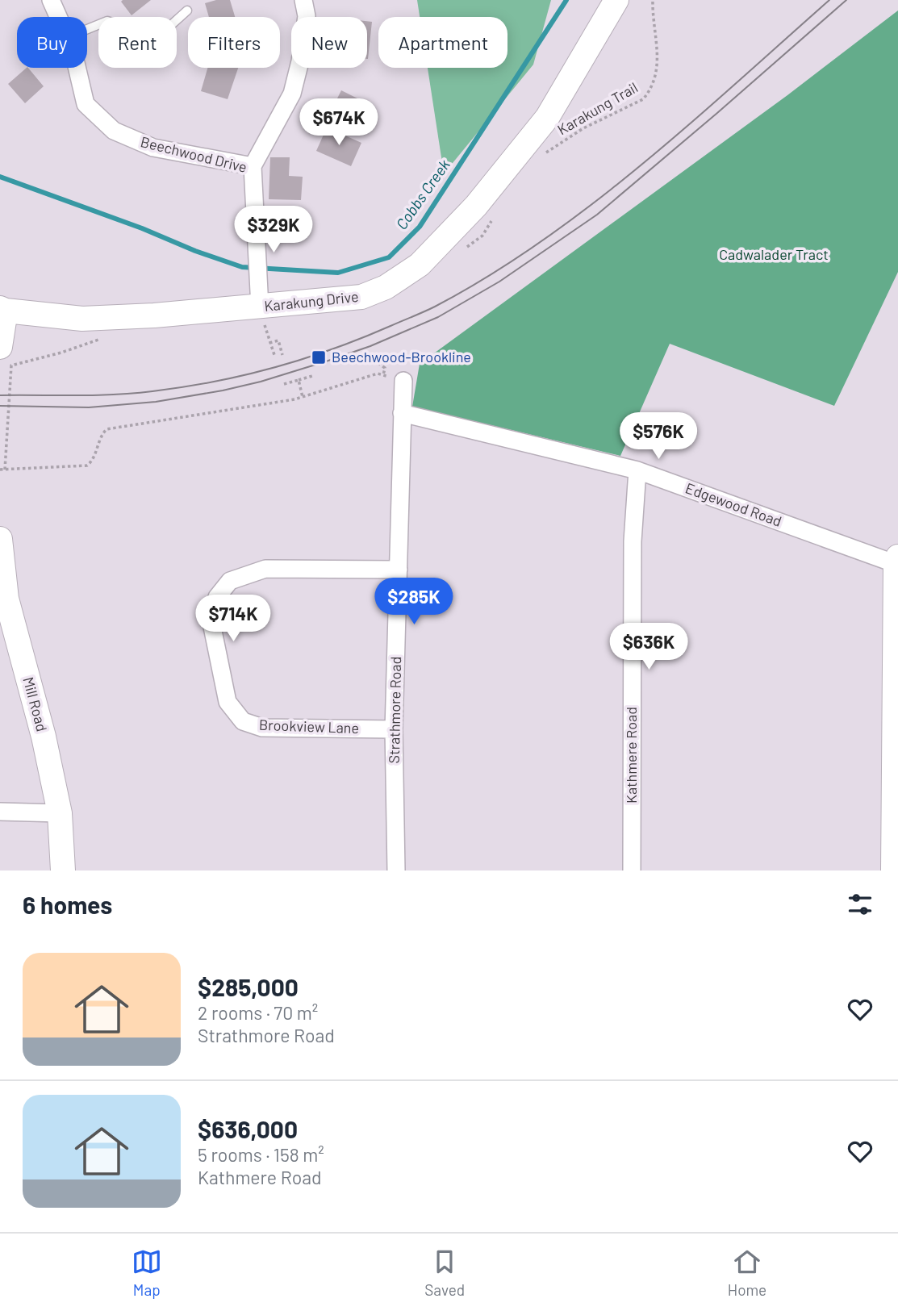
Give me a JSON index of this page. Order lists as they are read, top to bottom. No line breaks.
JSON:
{"streets":{"street":["Beechwood Drive","Karakung Drive","Edgewood Road","Mill Road","Strathmore Road","Brookview Lane","Kathmere Road"],"path":["Karakung Trail"]},"crossings":[["Beechwood Drive","Karakung Drive"],["Edgewood Road","Strathmore Road"],["Edgewood Road","Kathmere Road"],["Strathmore Road","Brookview Lane"]],"water":["Cobbs Creek"],"parks":["Cadwalader Tract"],"places":{"transit":["Beechwood-Brookline"]},"page":{"chip":["Buy","Rent","Filters","New","Apartment"],"price":["$674K","$329K","$576K","$285K","$714K","$636K"],"heading":"6 homes","list":[{"name":"$285,000","note":"2 rooms · 70 m² · Strathmore Road"},{"name":"$636,000","note":"5 rooms · 158 m² · Kathmere Road"}],"tabs":["Map","Saved","Home"]}}
